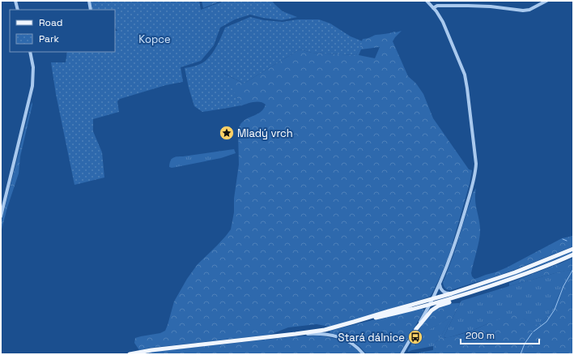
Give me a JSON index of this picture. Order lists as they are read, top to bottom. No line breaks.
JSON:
{"parks":["Kopce"],"places":{"place":["Mladý vrch"],"bus stop":["Stará dálnice"]},"legend":["Road","Park"],"scale_bar":"200 m"}
